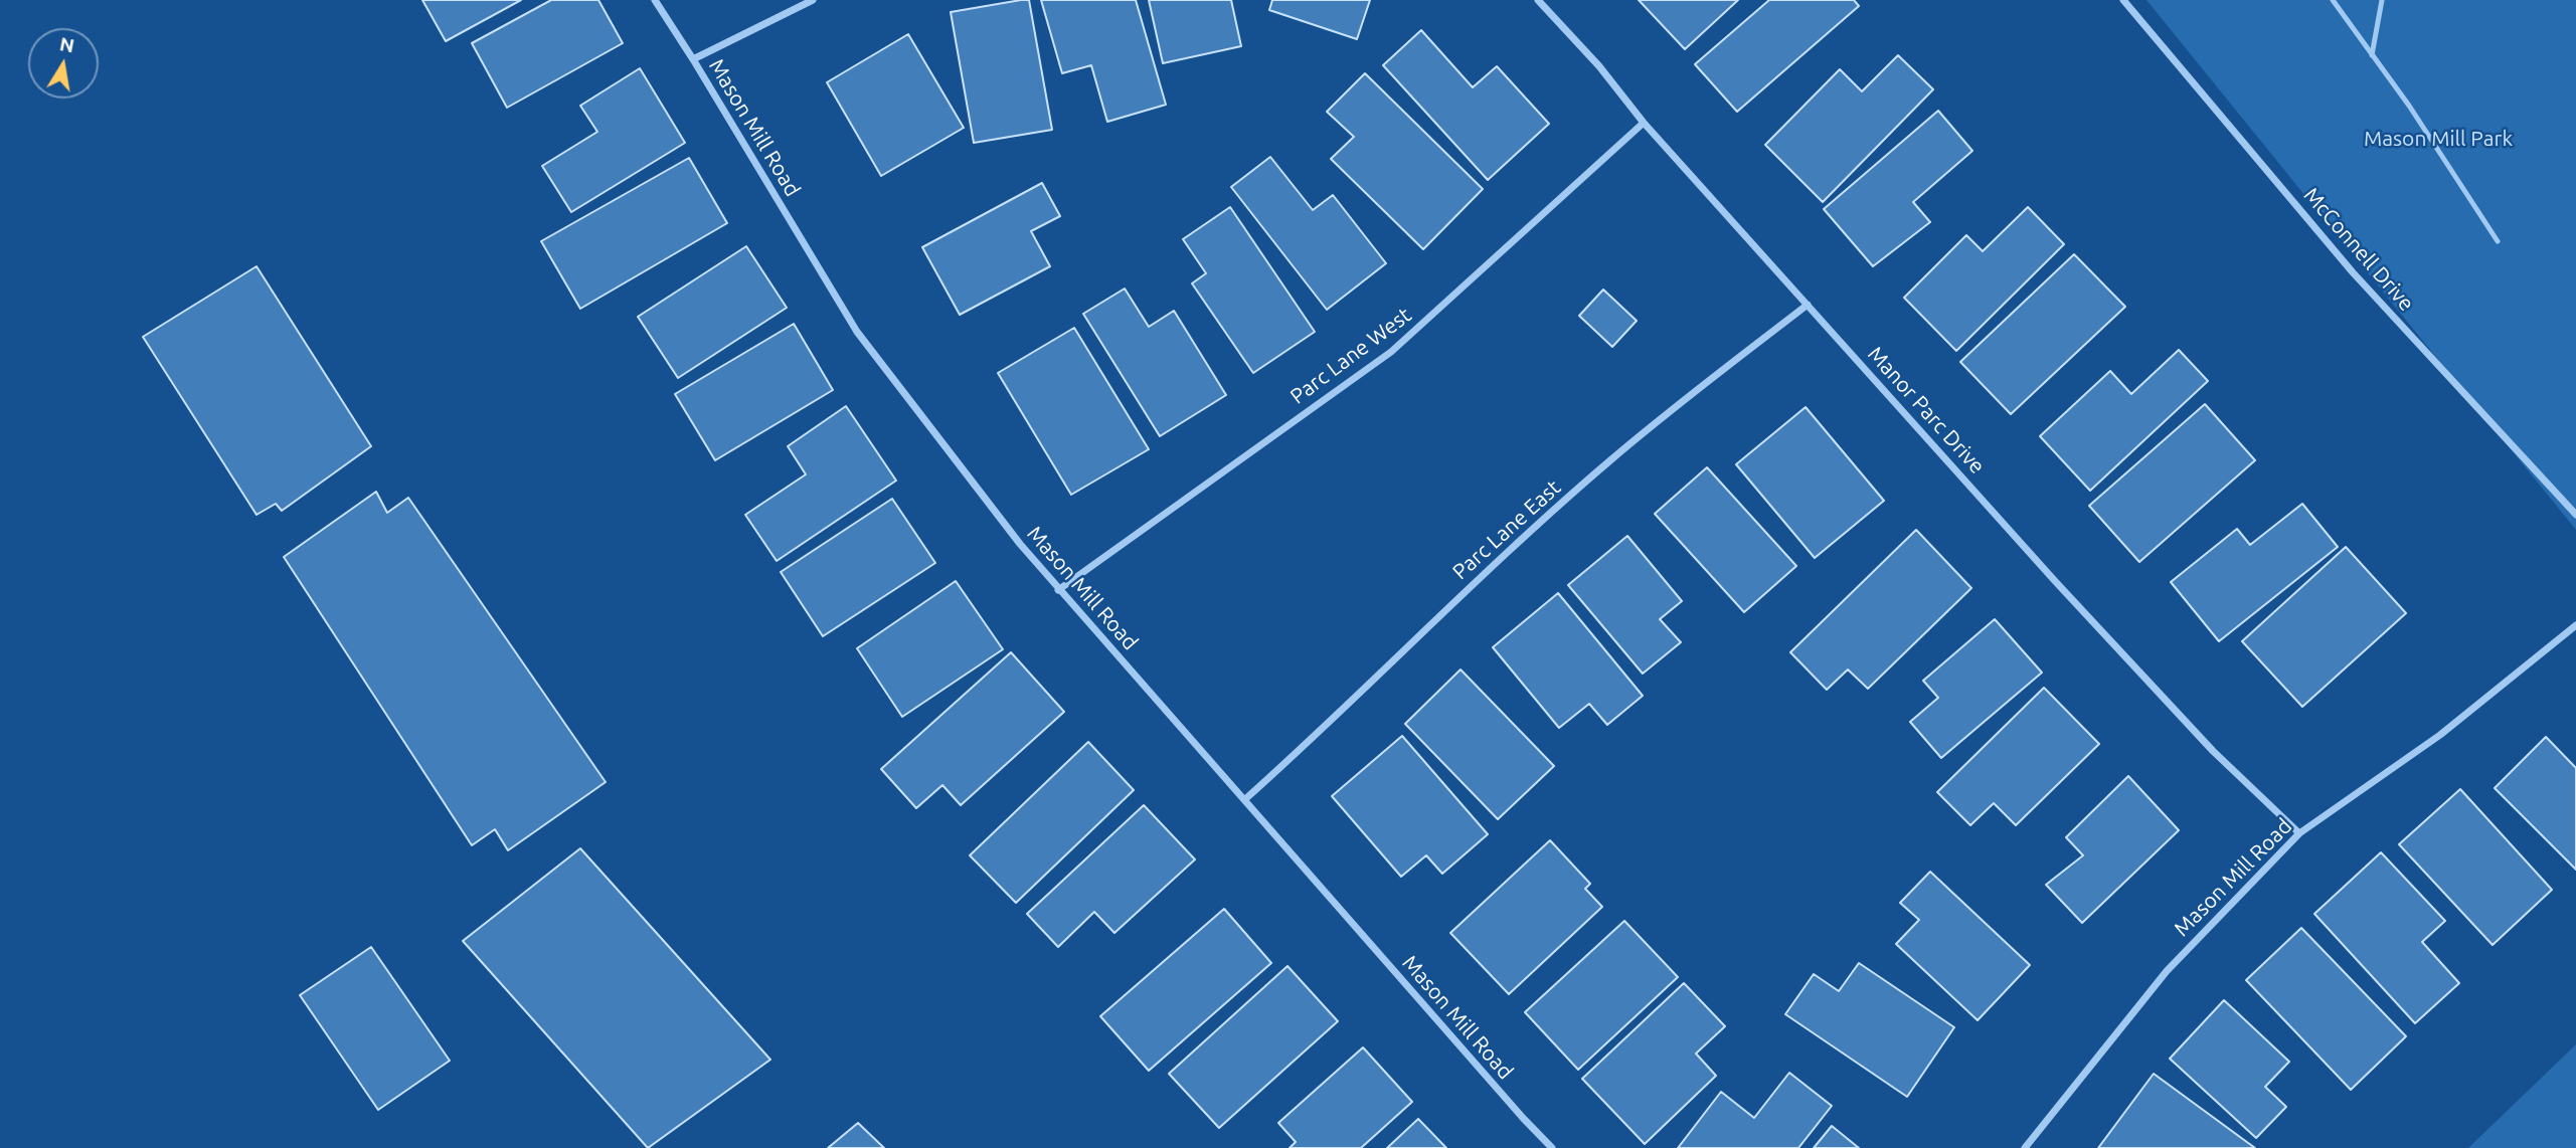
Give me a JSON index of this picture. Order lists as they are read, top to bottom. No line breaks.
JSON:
{"streets":{"street":["Mason Mill Road","McConnell Drive","Parc Lane West","Manor Parc Drive","Parc Lane East"]},"crossings":[["Mason Mill Road","Parc Lane West"],["Mason Mill Road","Manor Parc Drive"],["Mason Mill Road","Parc Lane East"],["Parc Lane West","Manor Parc Drive"],["Manor Parc Drive","Parc Lane East"]],"parks":["Mason Mill Park"],"north":"top"}
